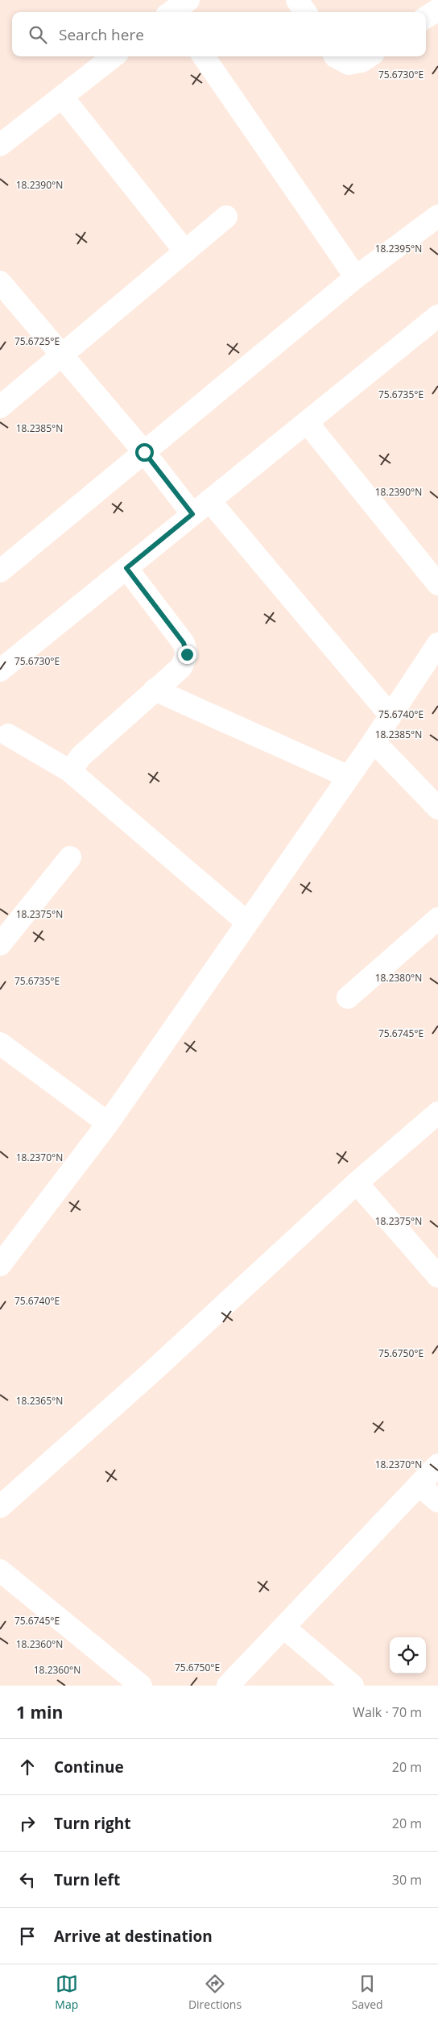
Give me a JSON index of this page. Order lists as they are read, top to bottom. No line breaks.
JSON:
{"page":{"search":"Search here","heading":["1 min","Walk · 70 m"],"list":[["Continue","20 m"],["Turn right","20 m"],["Turn left","30 m"],"Arrive at destination"],"nav":["Map","Directions","Saved"]},"coordinates":["75.6730°E","18.2390°N","18.2395°N","75.6725°E","75.6735°E","18.2385°N","75.6740°E","18.2375°N","18.2380°N","75.6745°E","18.2370°N","75.6750°E","18.2365°N","18.2360°N"]}
